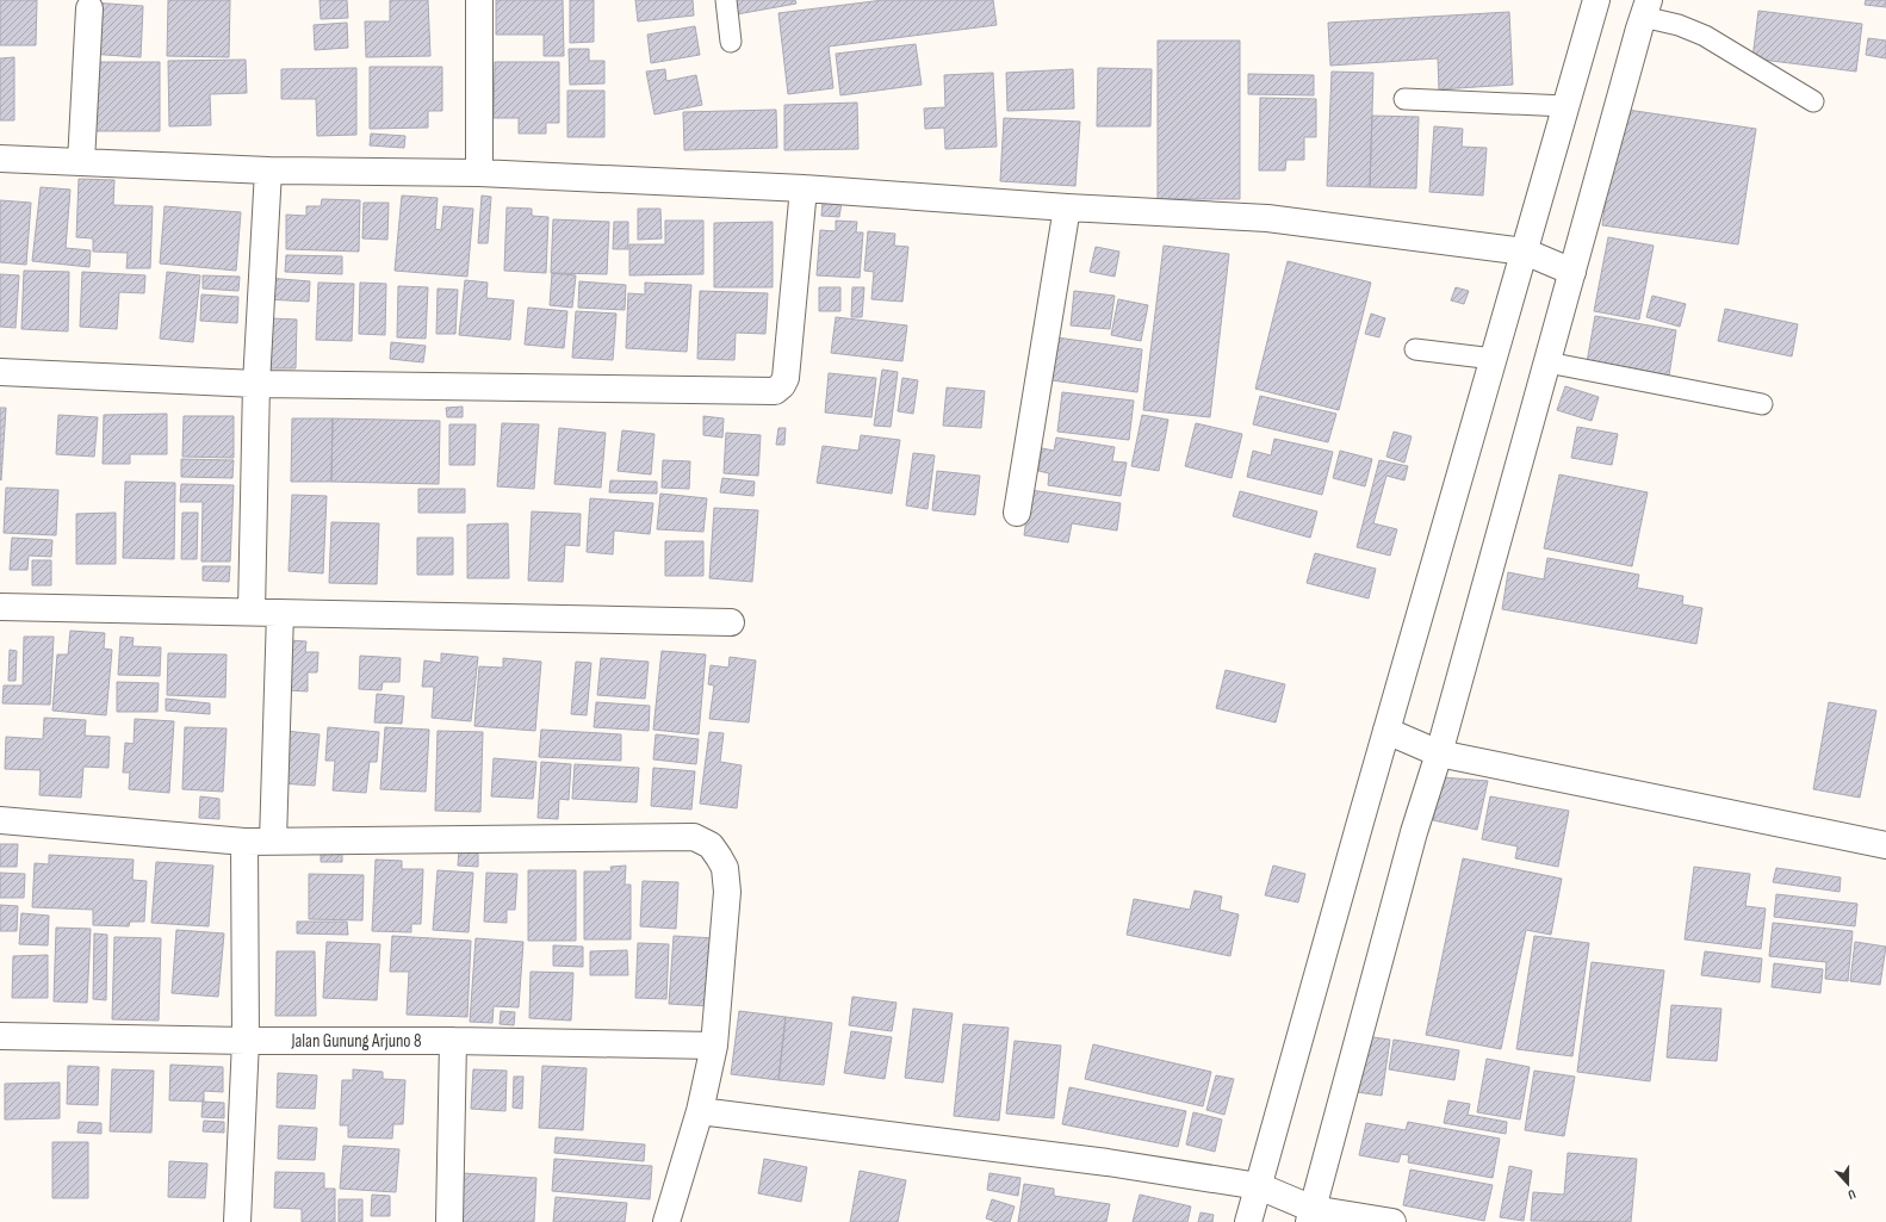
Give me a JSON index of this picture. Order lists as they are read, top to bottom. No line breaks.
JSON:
{"streets":{"street":["Jalan Gunung Arjuno 8"]},"north":"bottom"}
